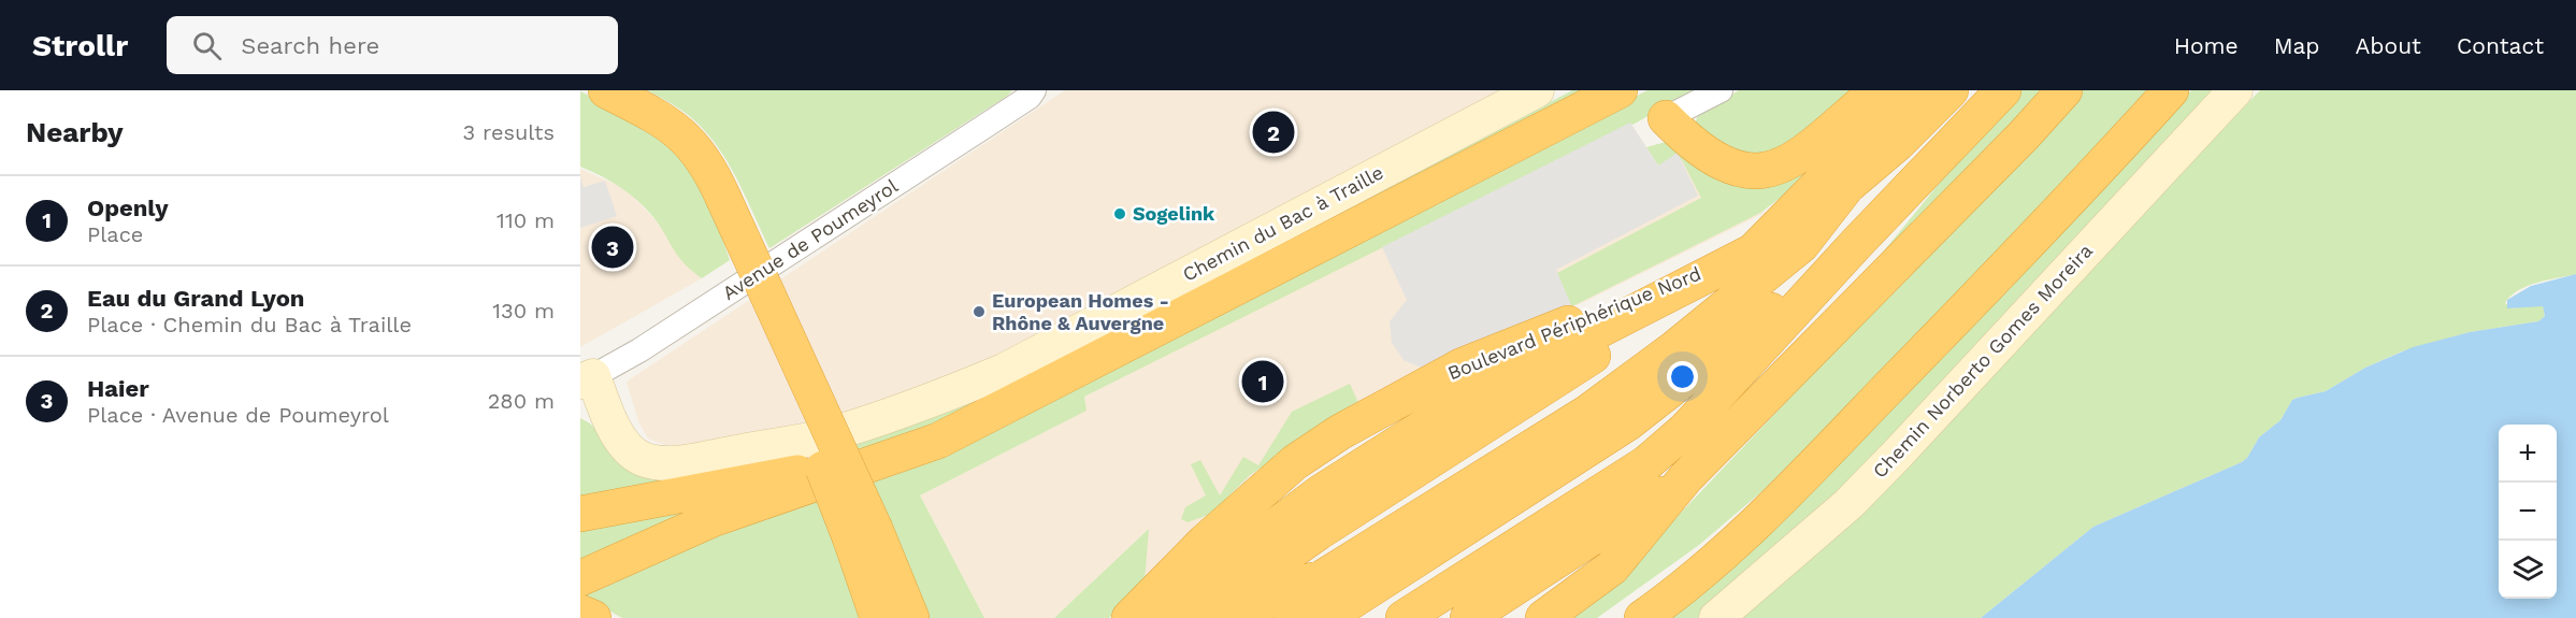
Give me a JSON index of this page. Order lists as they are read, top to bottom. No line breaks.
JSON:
{"streets":{"highway":["Boulevard Périphérique Nord"],"main road":["Chemin du Bac à Traille","Chemin Norberto Gomes Moreira"],"street":["Avenue de Poumeyrol"]},"crossings":[["Chemin du Bac à Traille","Avenue de Poumeyrol"]],"places":["Sogelink","European Homes - Rhône & Auvergne"],"page":{"header":"Strollr","search":"Search here","nav":["Home","Map","About","Contact"],"heading":["Nearby","3 results"],"pins":["2","3","1"],"list":[{"mark":"1","name":"Openly","note":"Place","value":"110 m"},{"mark":"2","name":"Eau du Grand Lyon","note":"Place · Chemin du Bac à Traille","value":"130 m"},{"mark":"3","name":"Haier","note":"Place · Avenue de Poumeyrol","value":"280 m"}],"map_buttons":["+","−"]}}
